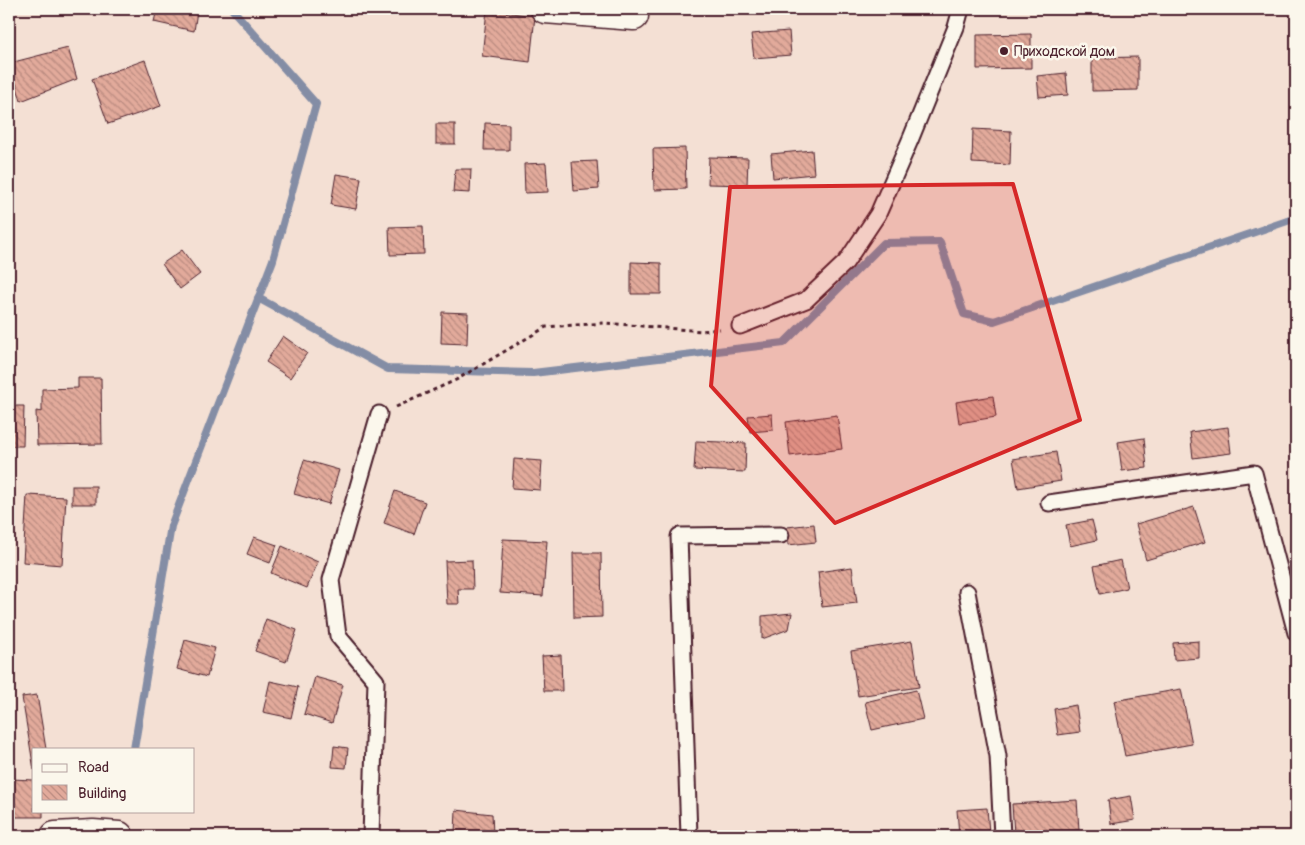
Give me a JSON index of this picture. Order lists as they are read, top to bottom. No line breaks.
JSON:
{"places":["Приходской дом"],"legend":["Road","Building"]}
